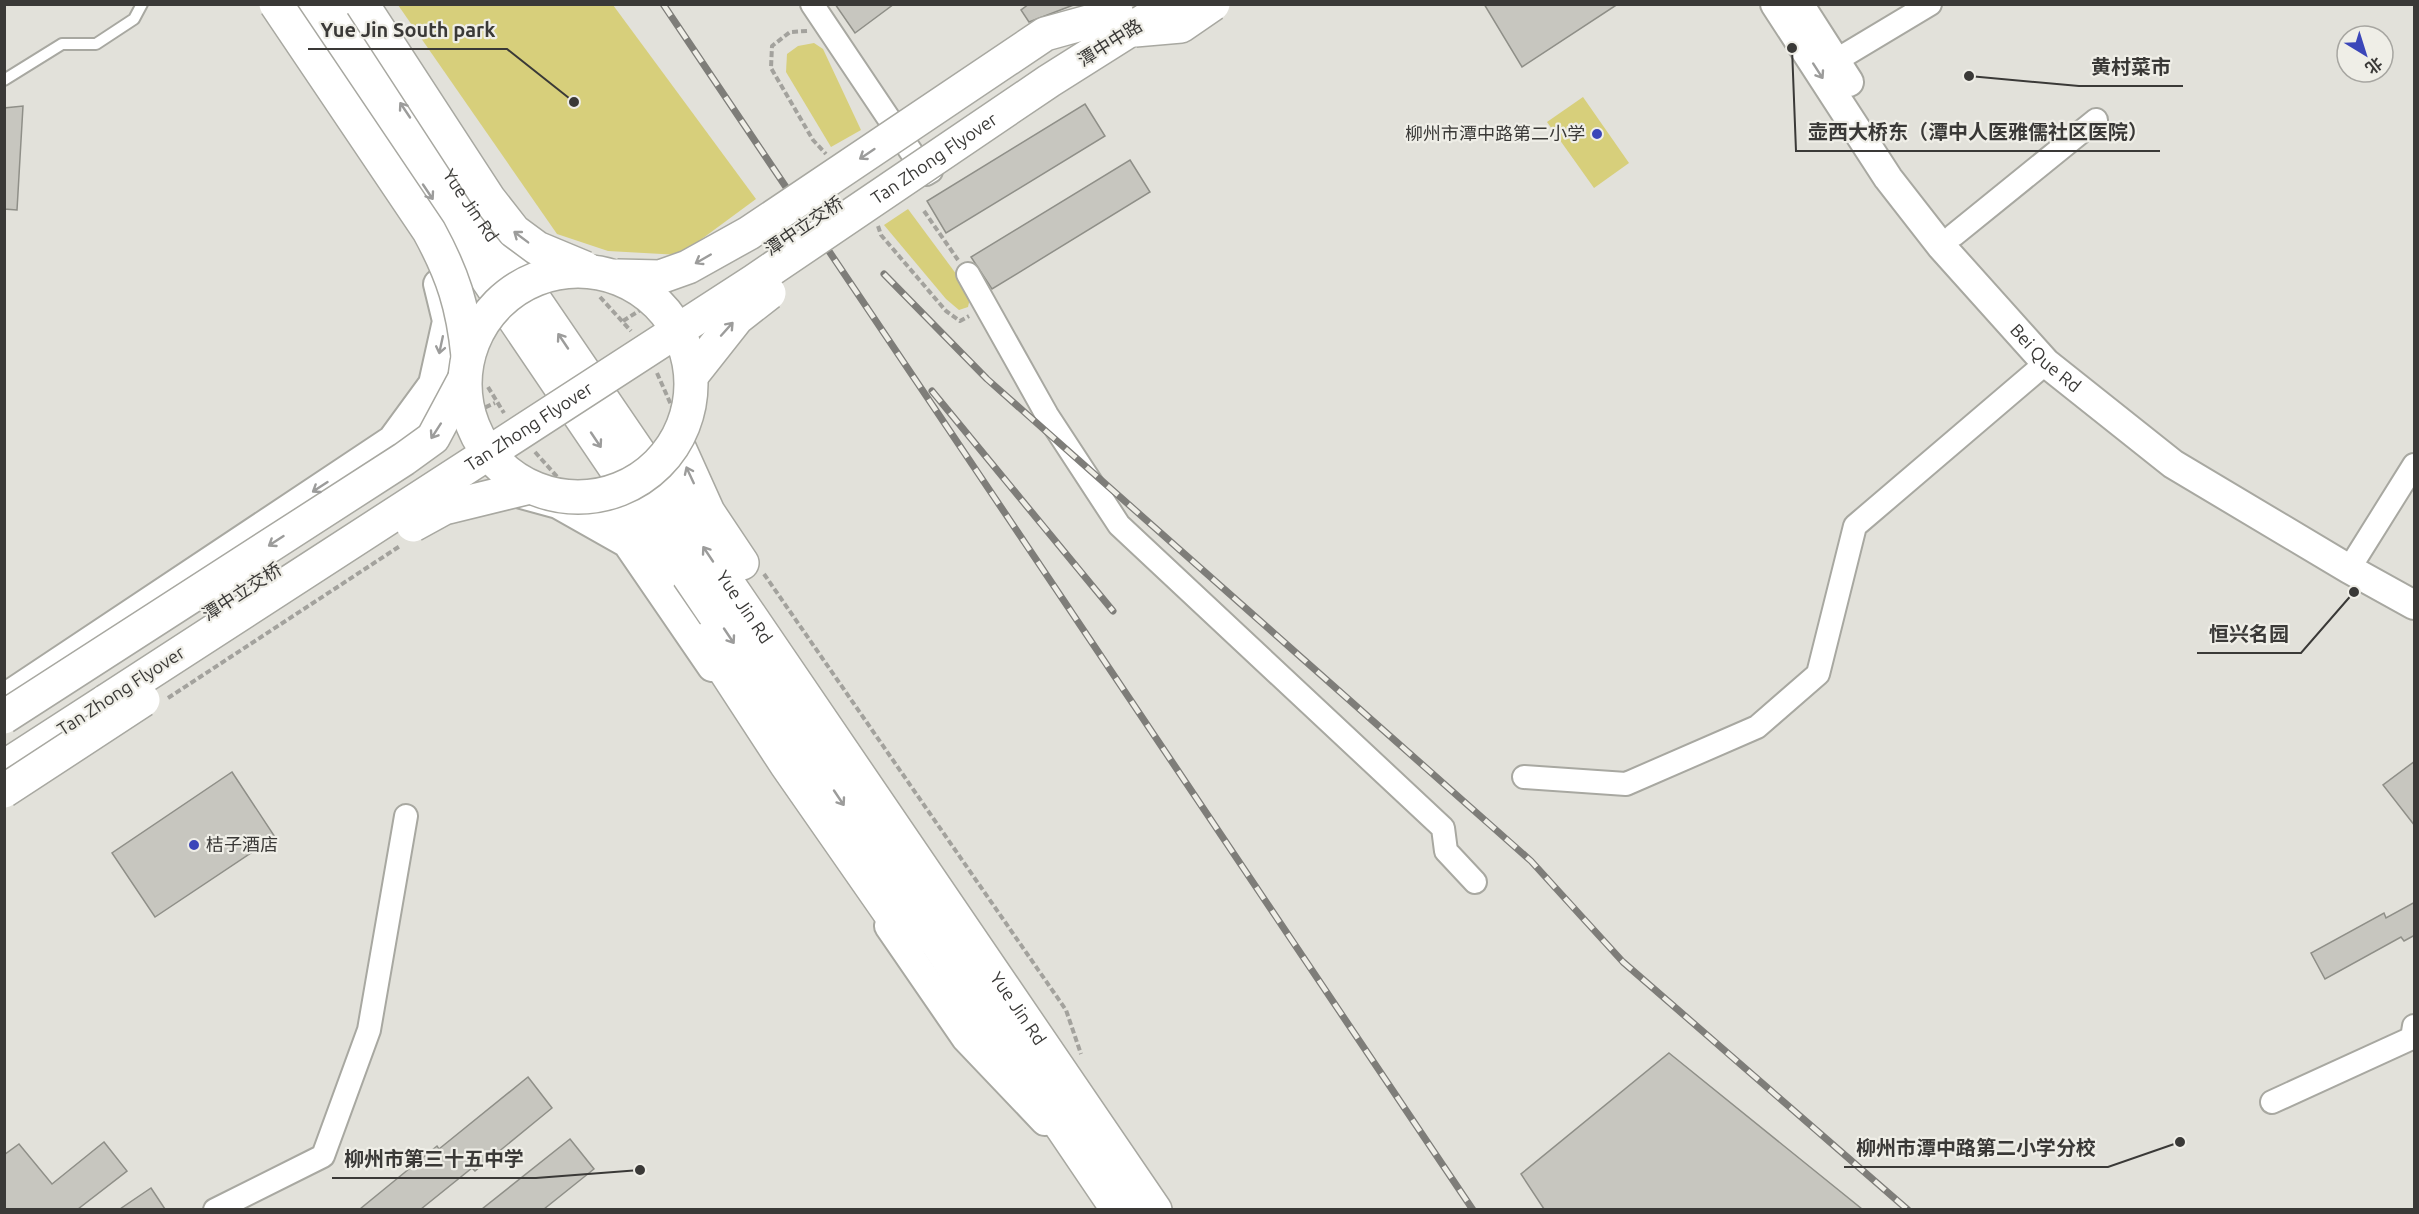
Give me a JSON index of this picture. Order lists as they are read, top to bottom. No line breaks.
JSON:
{"streets":{"main road":["潭中中路","Tan Zhong Flyover","Yue Jin Rd","潭中立交桥"],"street":["Bei Que Rd"]},"crossings":[["潭中中路","Tan Zhong Flyover"],["潭中中路","潭中立交桥"]],"places":["壶西大桥东（潭中人医雅儒社区医院）","黄村菜市","Yue Jin South park","柳州市潭中路第二小学","恒兴名园","桔子酒店","柳州市潭中路第二小学分校","柳州市第三十五中学"],"north":"bottom right"}
